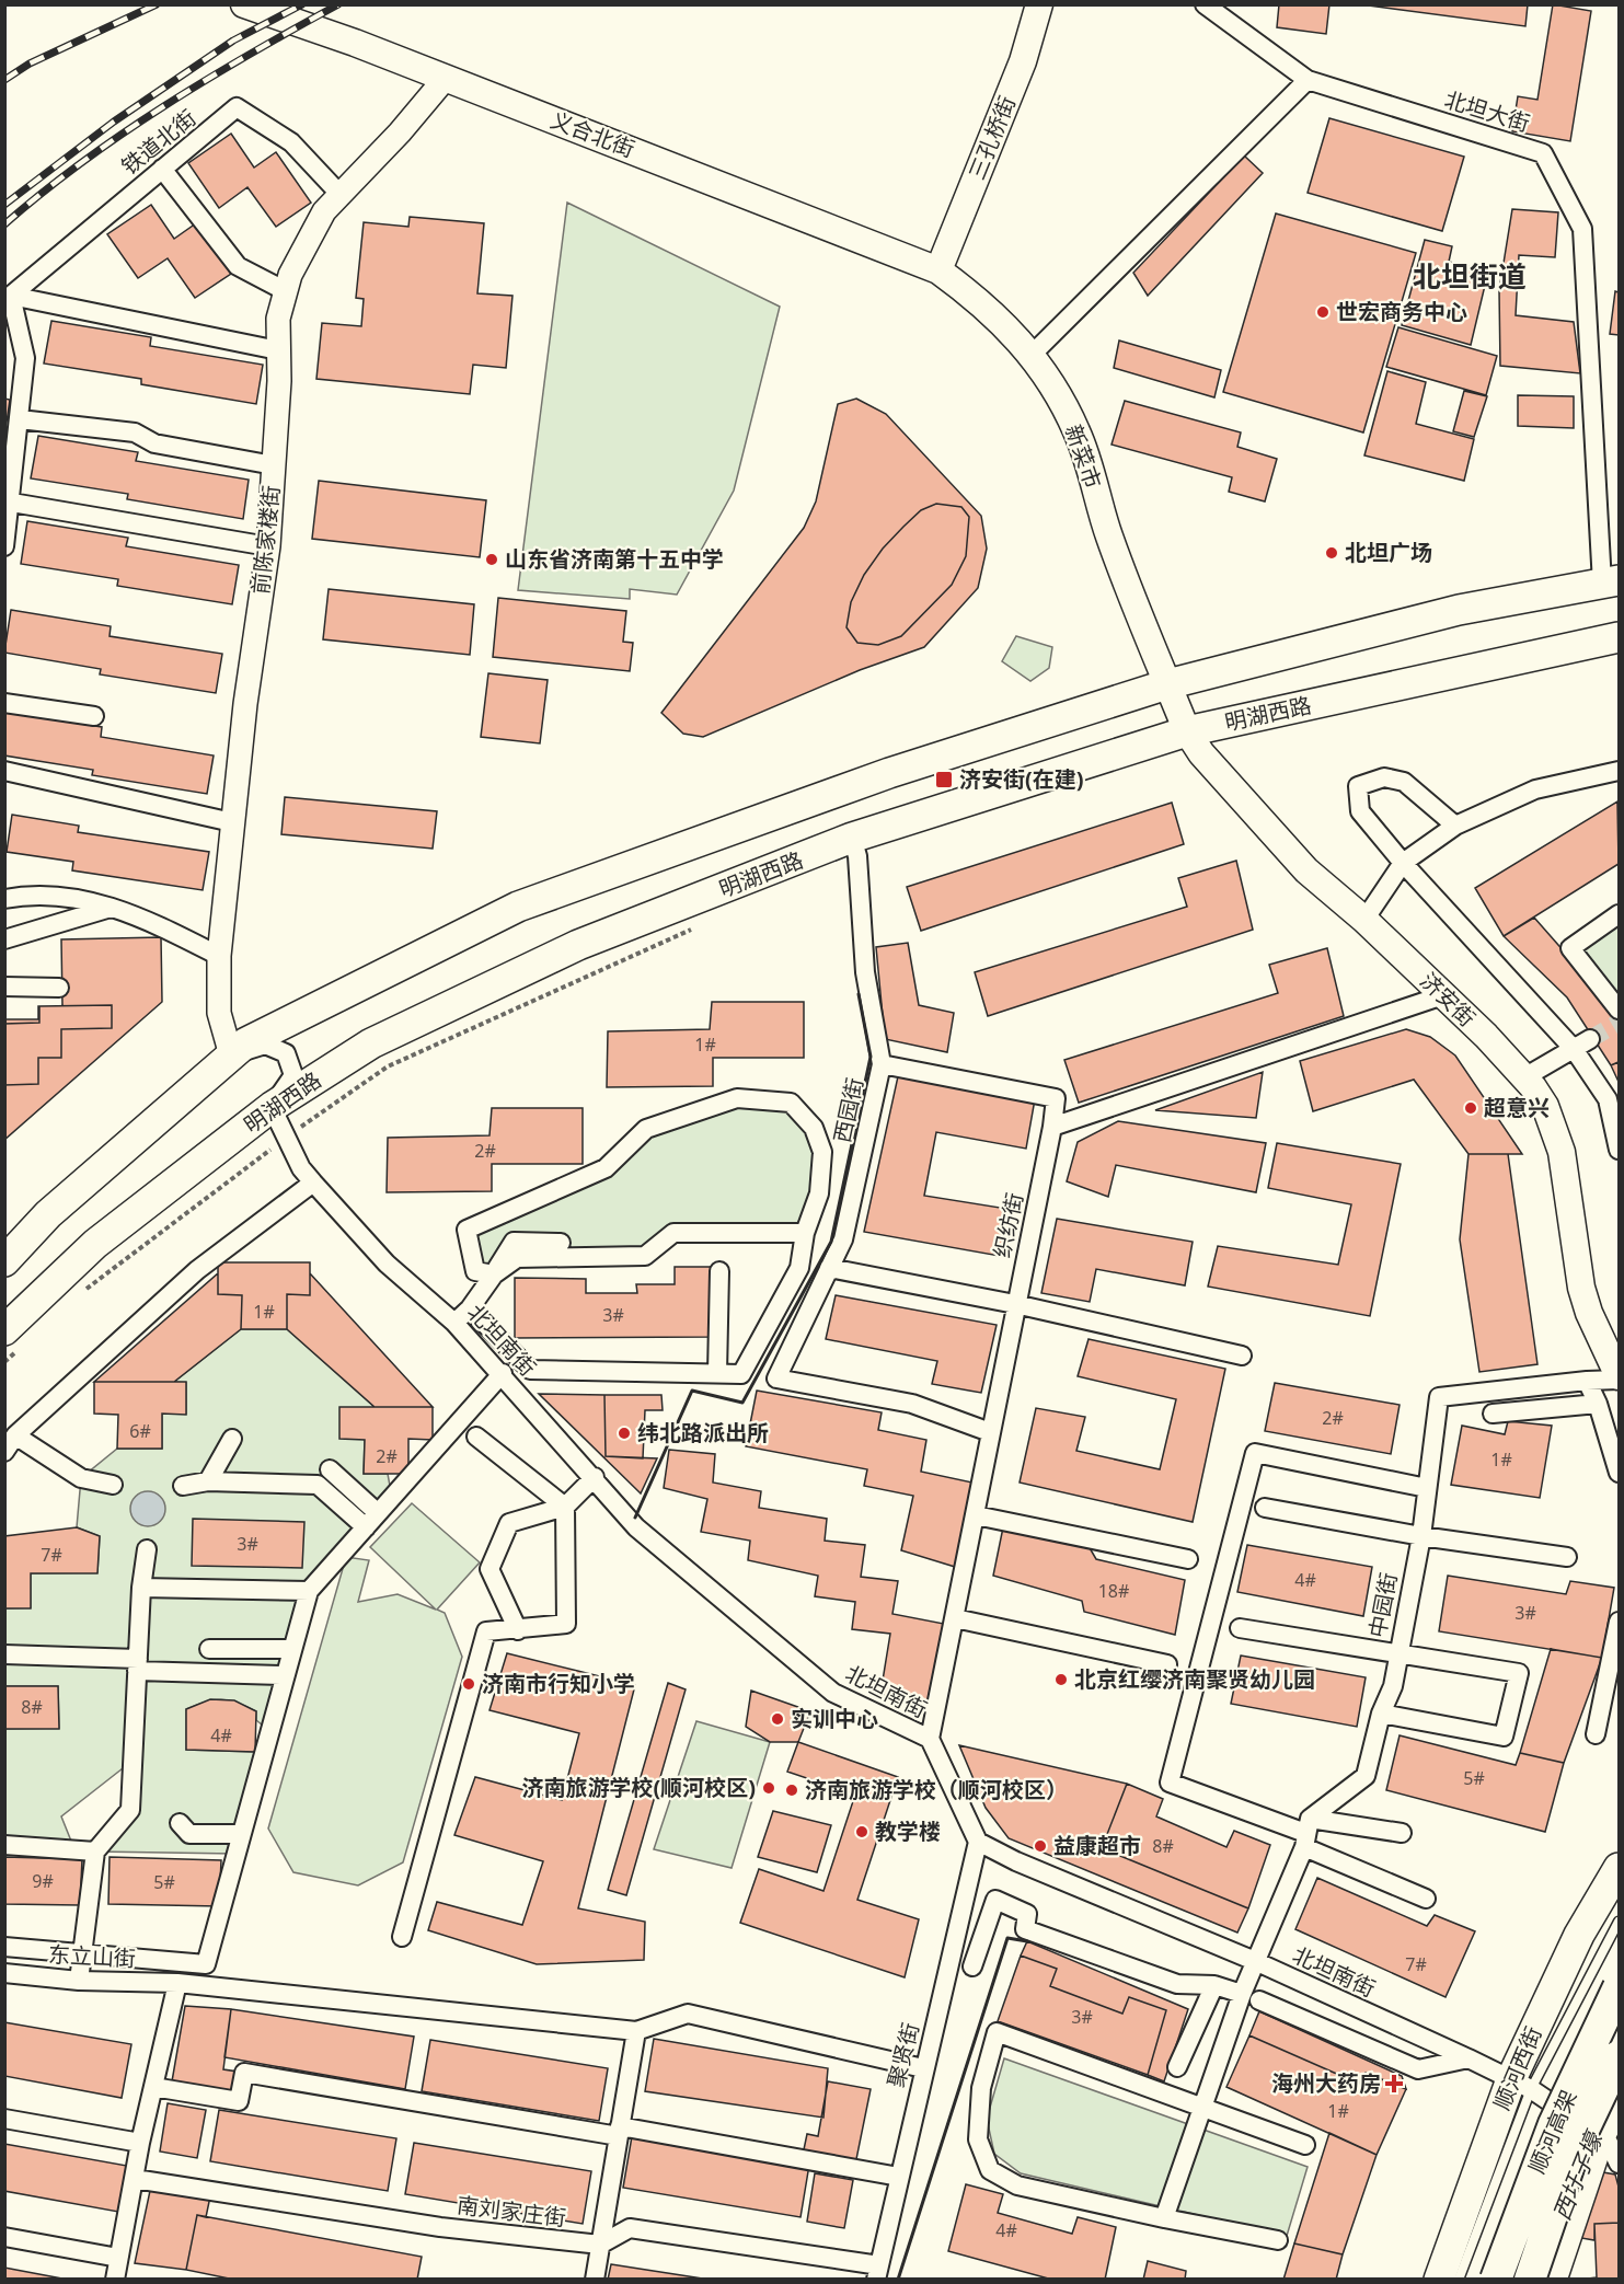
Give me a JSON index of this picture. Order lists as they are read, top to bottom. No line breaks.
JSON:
{"streets":{"highway":["顺河高架"],"main road":["义合北街","三孔桥街","新菜市","明湖西路","济安街","顺河西街"],"street":["北坦大街","铁道北街","前陈家楼街","西园街","织纺街","北坦南街","中园街","东立山街","聚贤街","南刘家庄街"]},"crossings":[["义合北街","三孔桥街"],["义合北街","新菜市"],["义合北街","前陈家楼街"],["三孔桥街","新菜市"],["铁道北街","前陈家楼街"],["新菜市","济安街"],["明湖西路","济安街"],["明湖西路","西园街"],["明湖西路","北坦南街"],["济安街","中园街"],["西园街","织纺街"],["织纺街","北坦南街"],["北坦南街","中园街"],["北坦南街","聚贤街"],["北坦南街","顺河西街"]],"districts":["北坦街道"],"water":["西圩子壕"],"places":{"other":["世宏商务中心","北坦广场","山东省济南第十五中学","超意兴","纬北路派出所","北京红缨济南聚贤幼儿园","济南市行知小学","实训中心","济南旅游学校(顺河校区)","济南旅游学校（顺河校区）","教学楼","益康超市"],"transit":["济安街(在建)"],"health":["海州大药房"]},"house_numbers":["1#","2#","1#","3#","2#","6#","2#","1#","3#","7#","4#","18#","3#","8#","4#","5#","8#","9#","5#","7#","3#","1#","4#"]}
